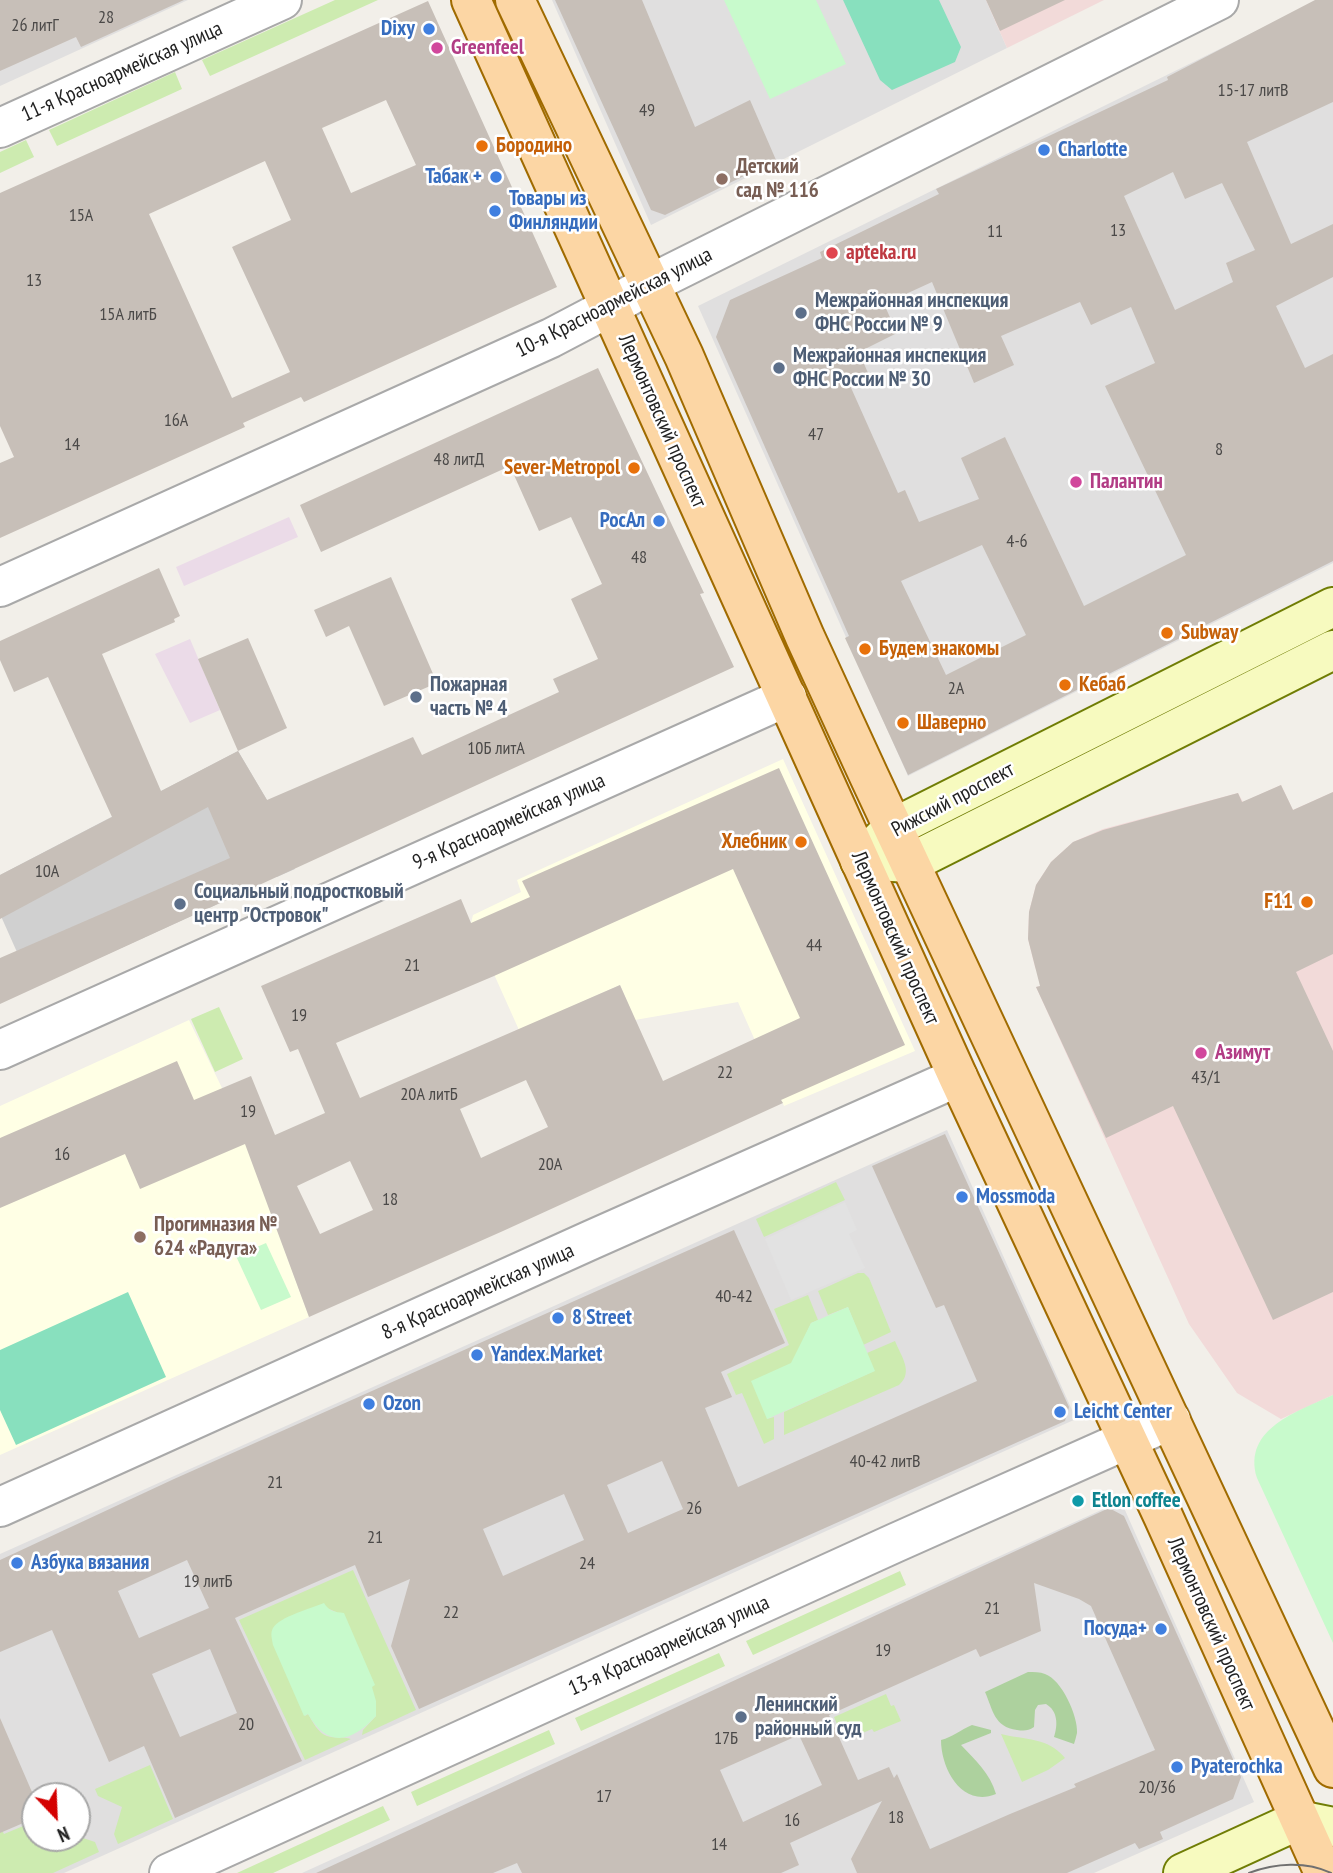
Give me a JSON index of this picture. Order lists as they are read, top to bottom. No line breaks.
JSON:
{"streets":{"main road":["Лермонтовский проспект","Рижский проспект"],"street":["11-я Красноармейская улица","10-я Красноармейская улица","9-я Красноармейская улица","8-я Красноармейская улица","13-я Красноармейская улица"]},"crossings":[["10-я Красноармейская улица","Лермонтовский проспект"],["Лермонтовский проспект","Рижский проспект"],["Лермонтовский проспект","9-я Красноармейская улица"],["Лермонтовский проспект","8-я Красноармейская улица"],["Лермонтовский проспект","13-я Красноармейская улица"]],"places":["Dixy","Greenfeel","Бородино","Charlotte","Табак +","Детский сад № 116","Товары из Финляндии","apteka.ru","Межрайонная инспекция ФНС России № 9","Межрайонная инспекция ФНС России № 30","Sever-Metropol","Палантин","РосАл","Subway","Будем знакомы","Кебаб","Пожарная часть № 4","Шаверно","Хлебник","F11","Социальный подростковый центр \"Островок\"","Азимут","Mossmoda","Прогимназия № 624 «Радуга»","8 Street","Yandex.Market","Ozon","Leicht Center","Etlon coffee","Азбука вязания","Посуда+","Ленинский районный суд","Pyaterochka"],"house_numbers":["28","26 литГ","15-17 литВ","49","15А","13","11","13","15А литБ","16А","47","14","8","48 литД","4-6","48","2А","10Б литА","10А","44","21","19","22","43/1","20А литБ","19","16","20А","18","40-42","40-42 литВ","21","26","21","24","19 литБ","21","22","19","20","17Б","20/36","17","18","16","14"],"north":"bottom right"}
